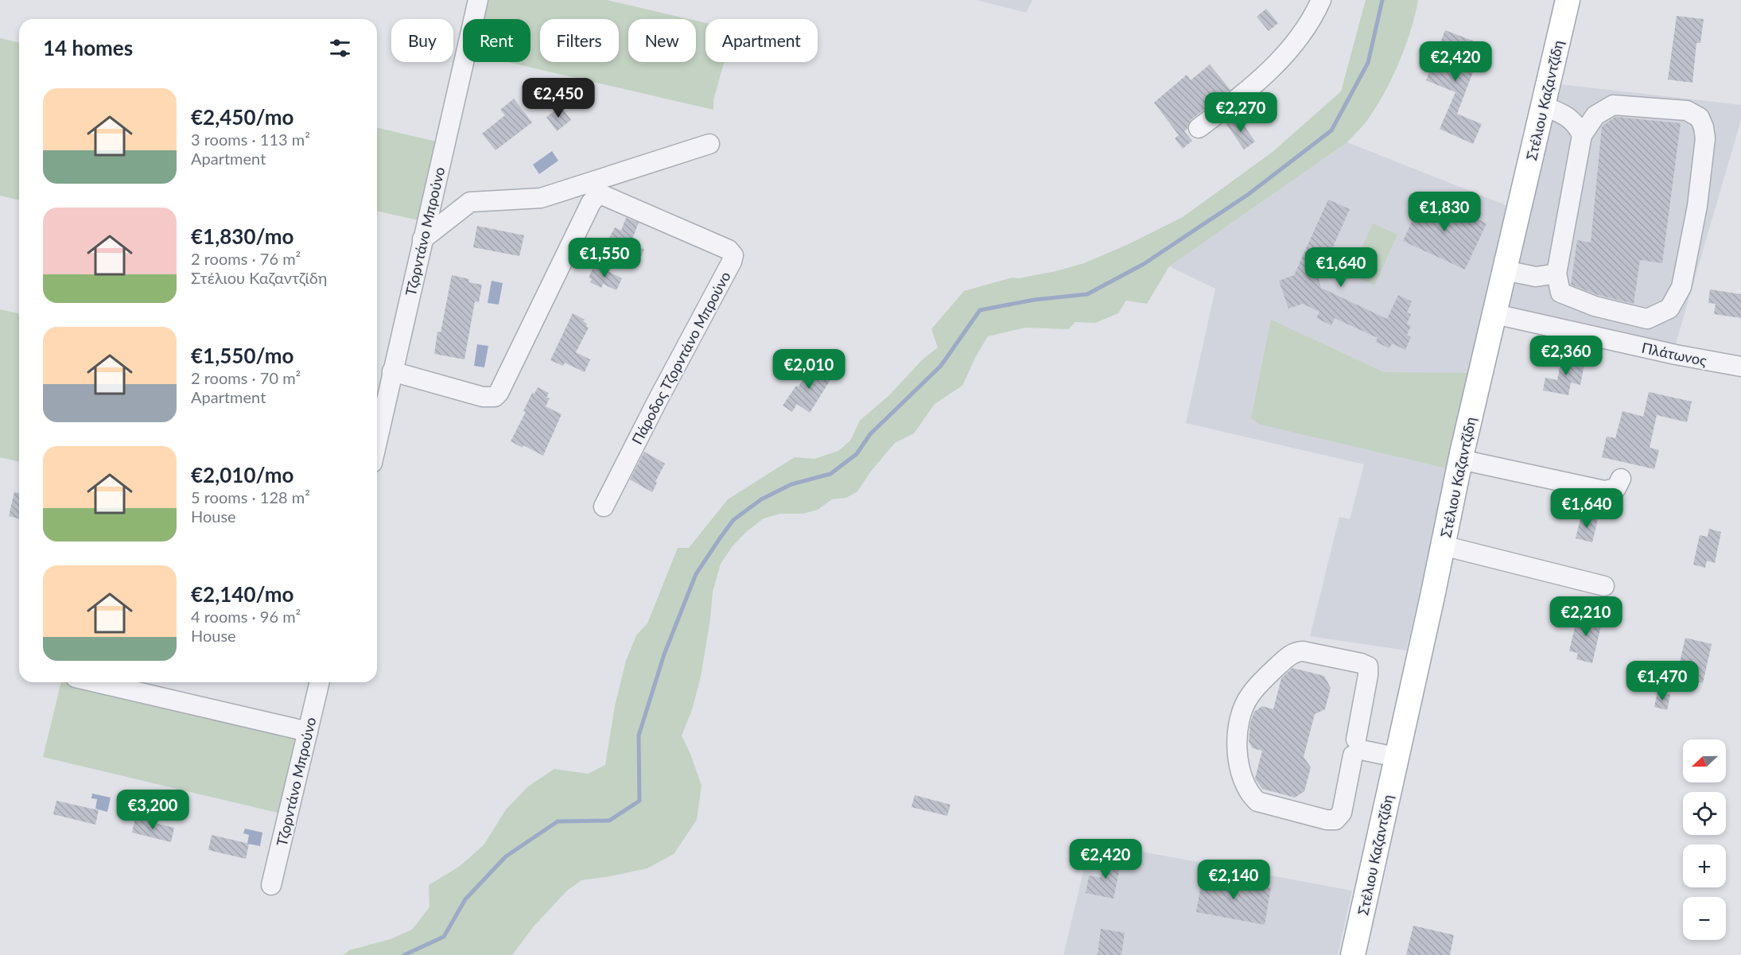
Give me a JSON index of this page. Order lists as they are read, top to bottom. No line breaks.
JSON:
{"streets":{"main road":["Στέλιου Καζαντζίδη"],"street":["Τζορντάνο Μπρούνο","Πλάτωνος","Πάροδος Τζορντάνο Μπρούνο"]},"crossings":[["Στέλιου Καζαντζίδη","Πλάτωνος"],["Τζορντάνο Μπρούνο","Πάροδος Τζορντάνο Μπρούνο"]],"north":"left","page":{"chip":["Buy","Rent","Filters","New","Apartment"],"heading":"14 homes","price":["€2,420","€2,450","€2,270","€1,830","€1,550","€1,640","€2,360","€2,010","€1,640","€2,210","€1,470","€3,200","€2,420","€2,140"],"list":[{"name":"€2,450/mo","note":"3 rooms · 113 m² · Apartment"},{"name":"€1,830/mo","note":"2 rooms · 76 m² · Στέλιου Καζαντζίδη"},{"name":"€1,550/mo","note":"2 rooms · 70 m² · Apartment"},{"name":"€2,010/mo","note":"5 rooms · 128 m² · House"},{"name":"€2,140/mo","note":"4 rooms · 96 m² · House"}],"map_buttons":["+","−"]}}
